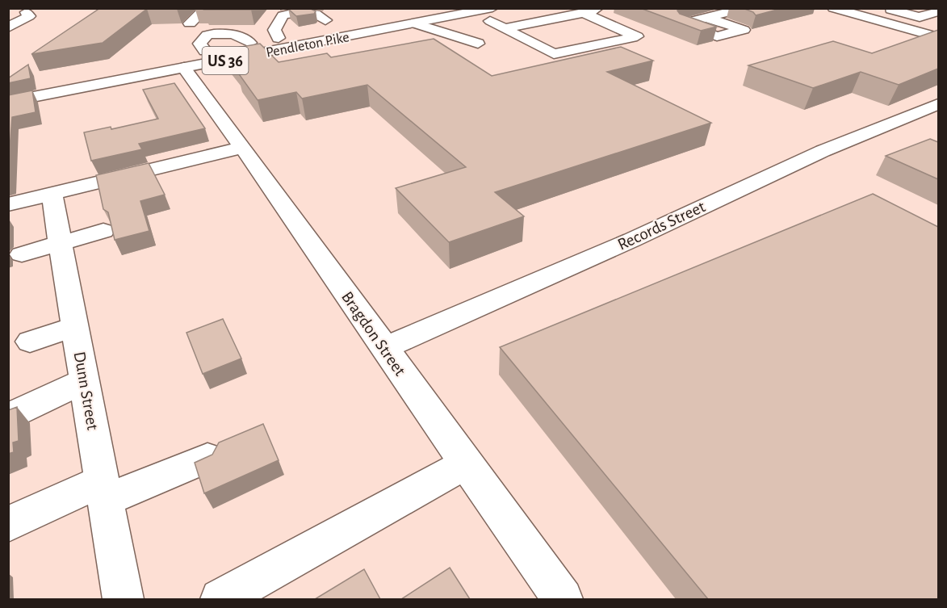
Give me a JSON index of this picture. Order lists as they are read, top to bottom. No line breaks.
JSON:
{"streets":{"street":["Pendleton Pike","US 36","Records Street","Bragdon Street","Dunn Street"]},"crossings":[["Pendleton Pike","Bragdon Street"],["Records Street","Bragdon Street"]]}
